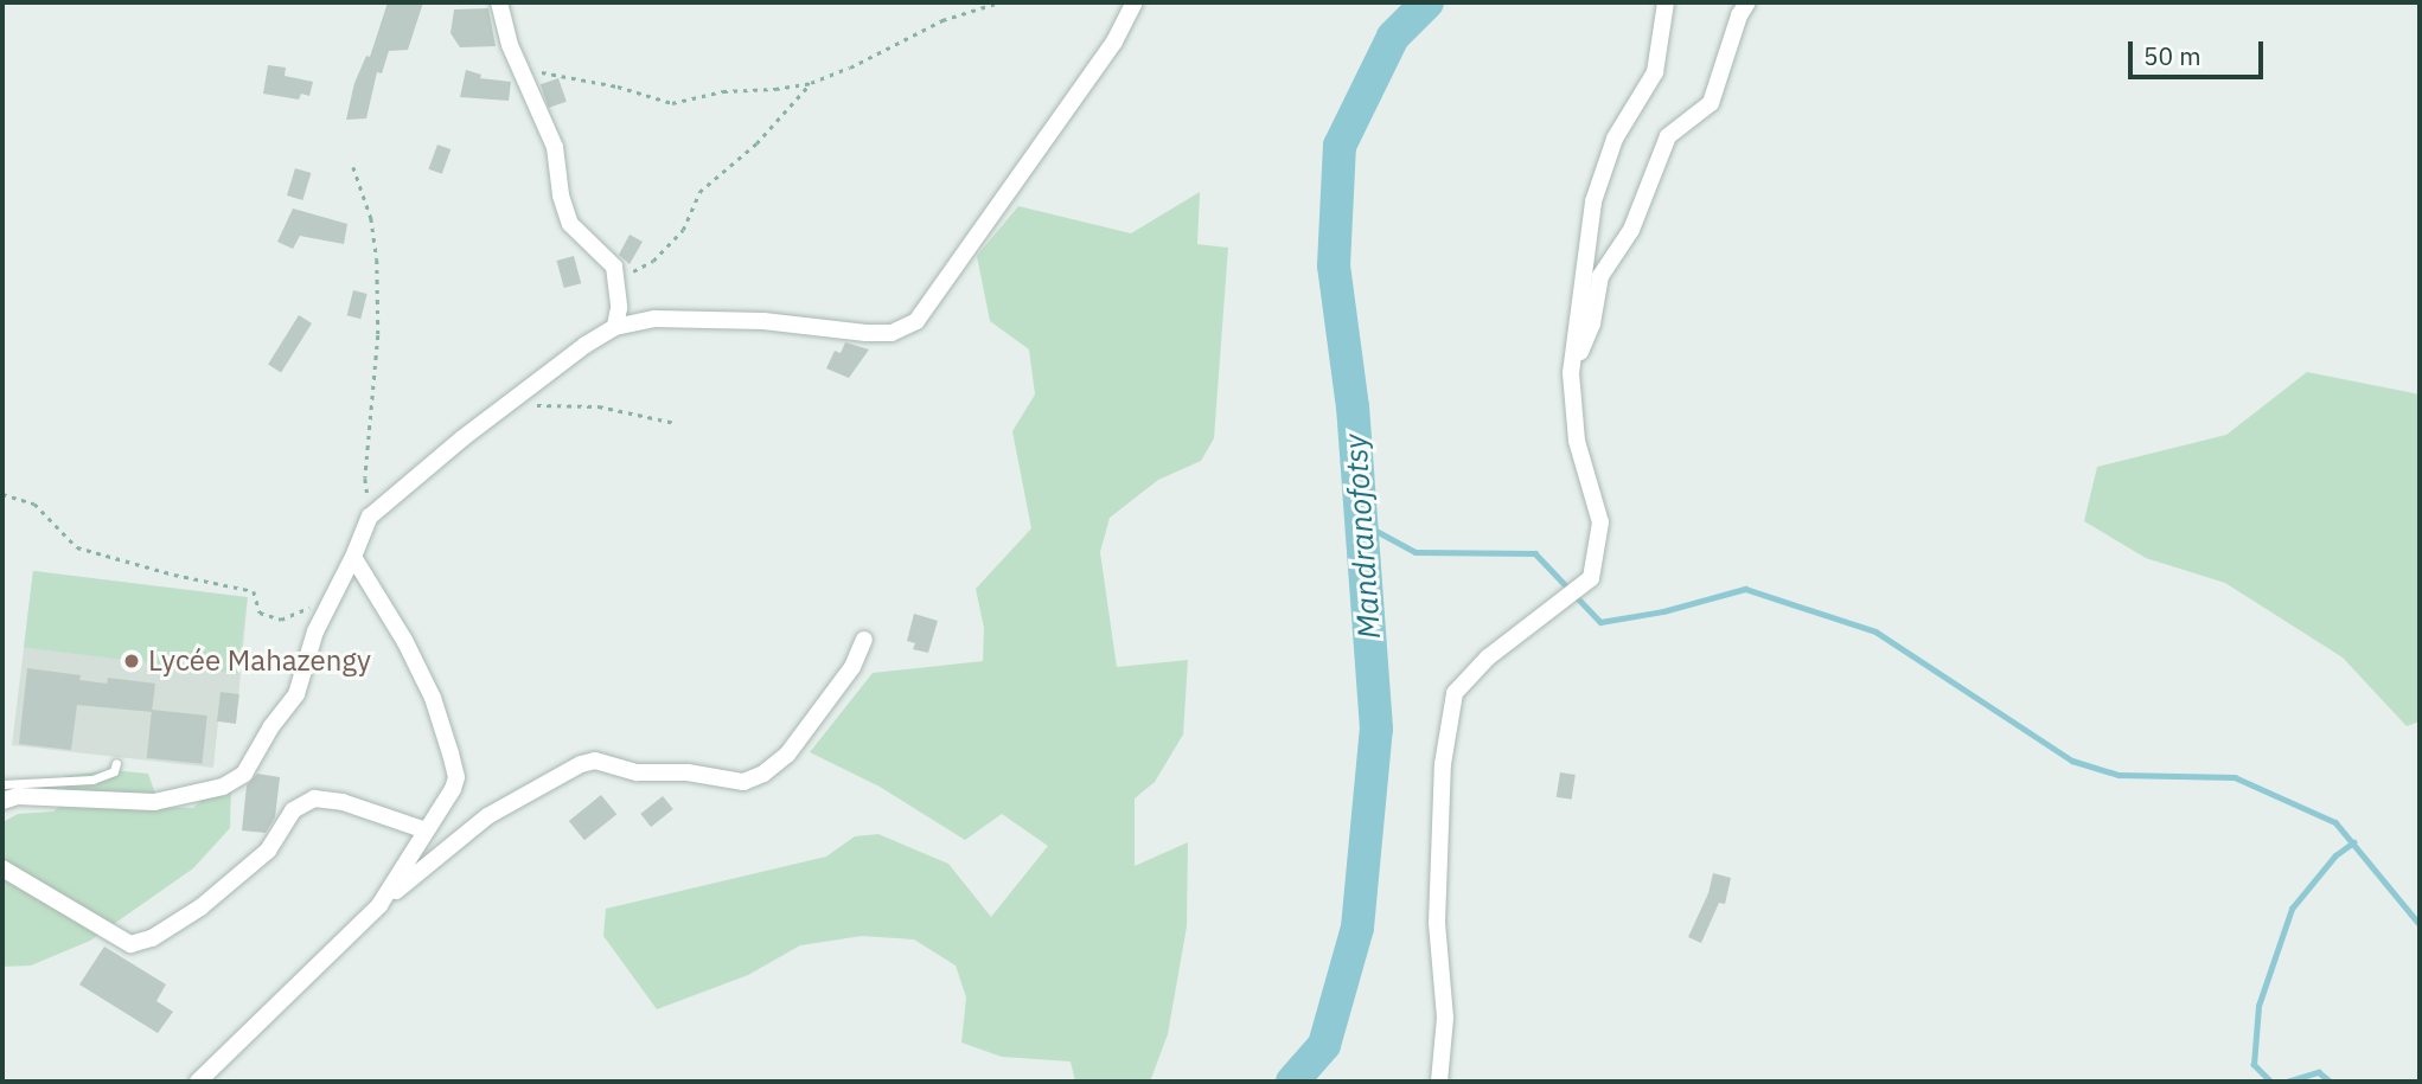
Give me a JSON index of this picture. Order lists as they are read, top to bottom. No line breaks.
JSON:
{"water":["Mandranofotsy"],"places":["Lycée Mahazengy"],"scale_bar":"50 m"}
